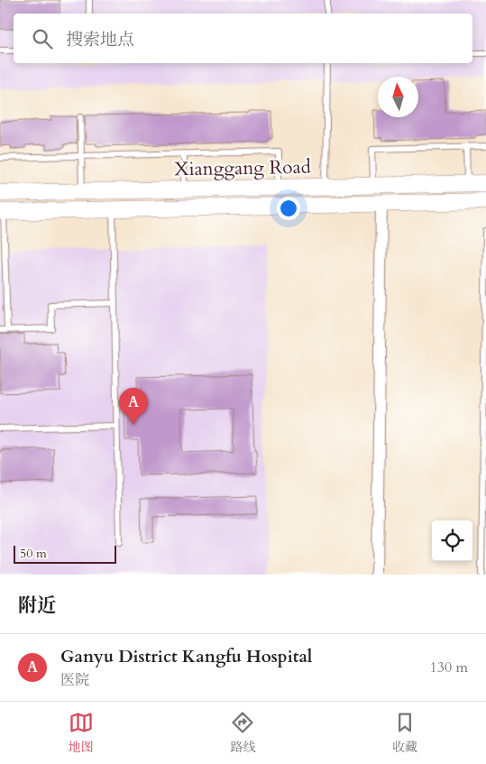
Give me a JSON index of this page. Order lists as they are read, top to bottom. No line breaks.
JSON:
{"streets":{"main road":["Xianggang Road"]},"scale_bar":"50 m","north":"top","page":{"search":"搜索地点","pins":"A","scale":"50 m","heading":"附近","list":[{"mark":"A","name":"Ganyu District Kangfu Hospital","note":"医院","value":"130 m"}],"nav":["地图","路线","收藏"]}}
